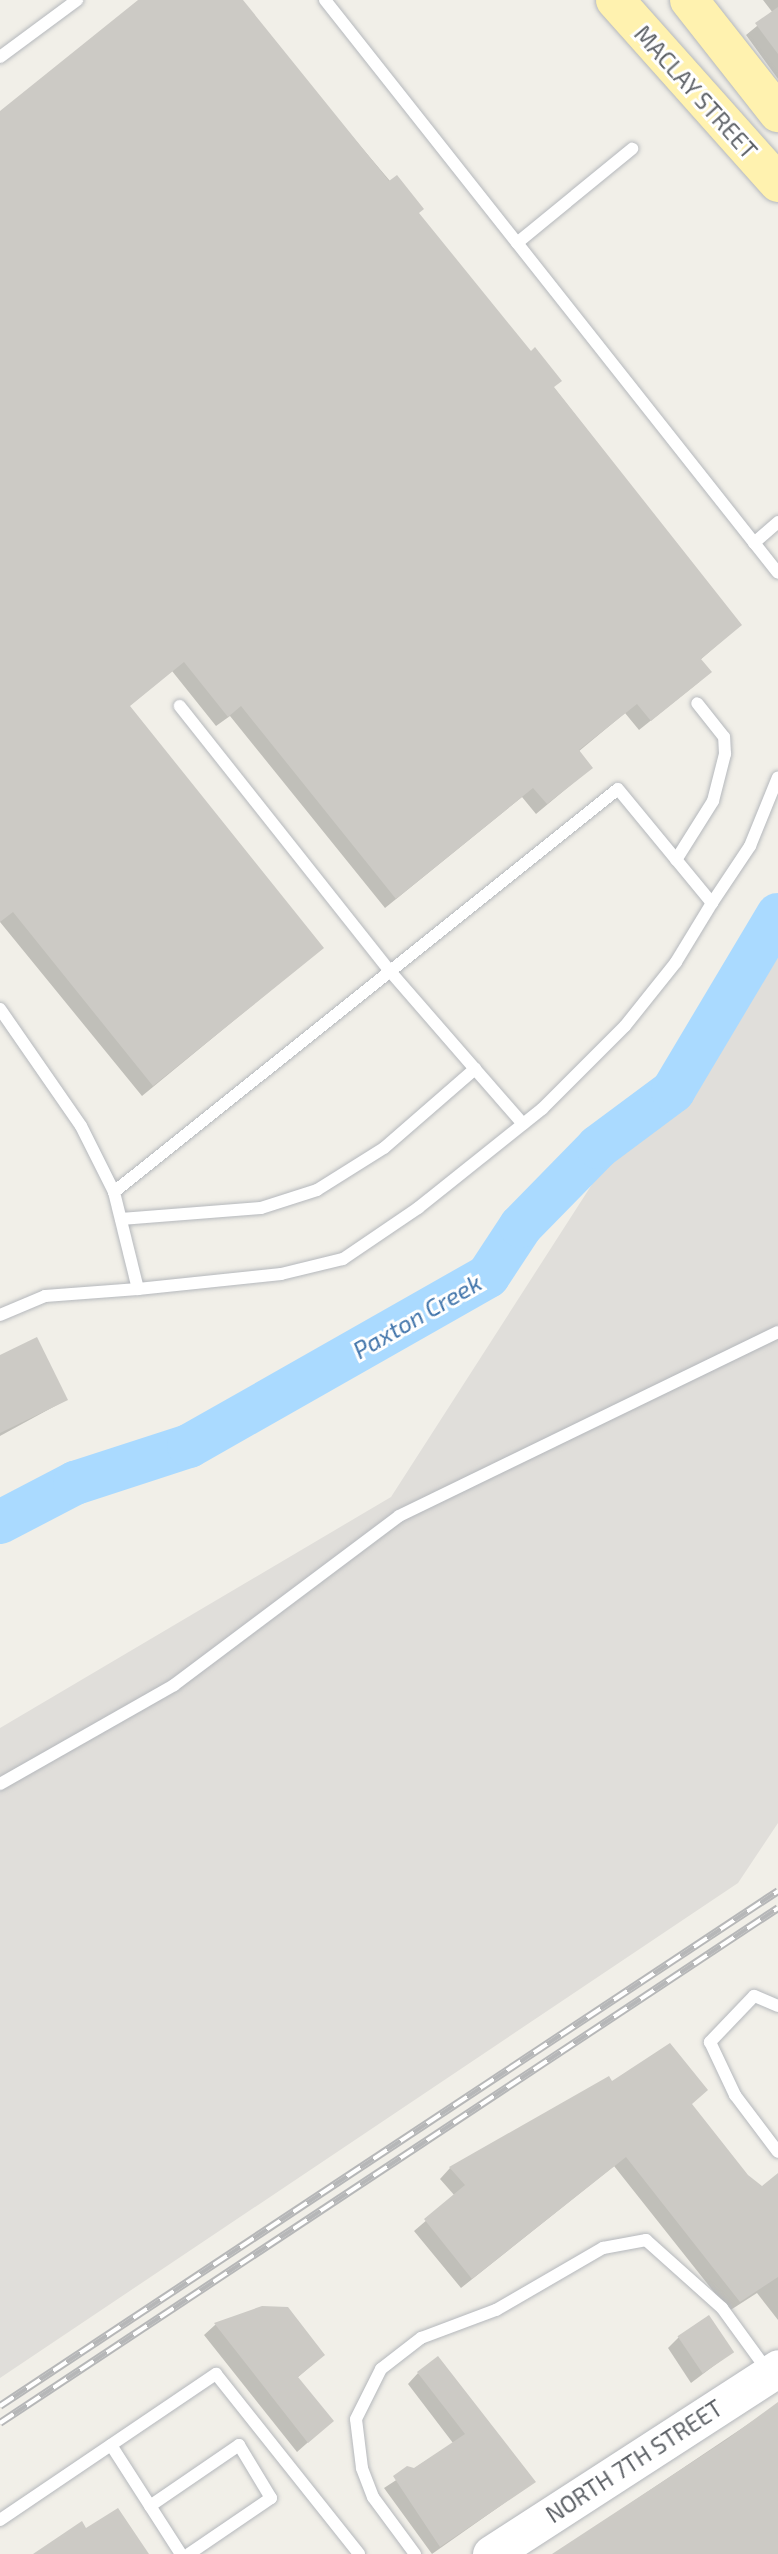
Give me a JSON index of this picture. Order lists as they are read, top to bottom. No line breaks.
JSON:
{"streets":{"main road":["MACLAY STREET","NORTH 7TH STREET"]},"water":["Paxton Creek"]}
